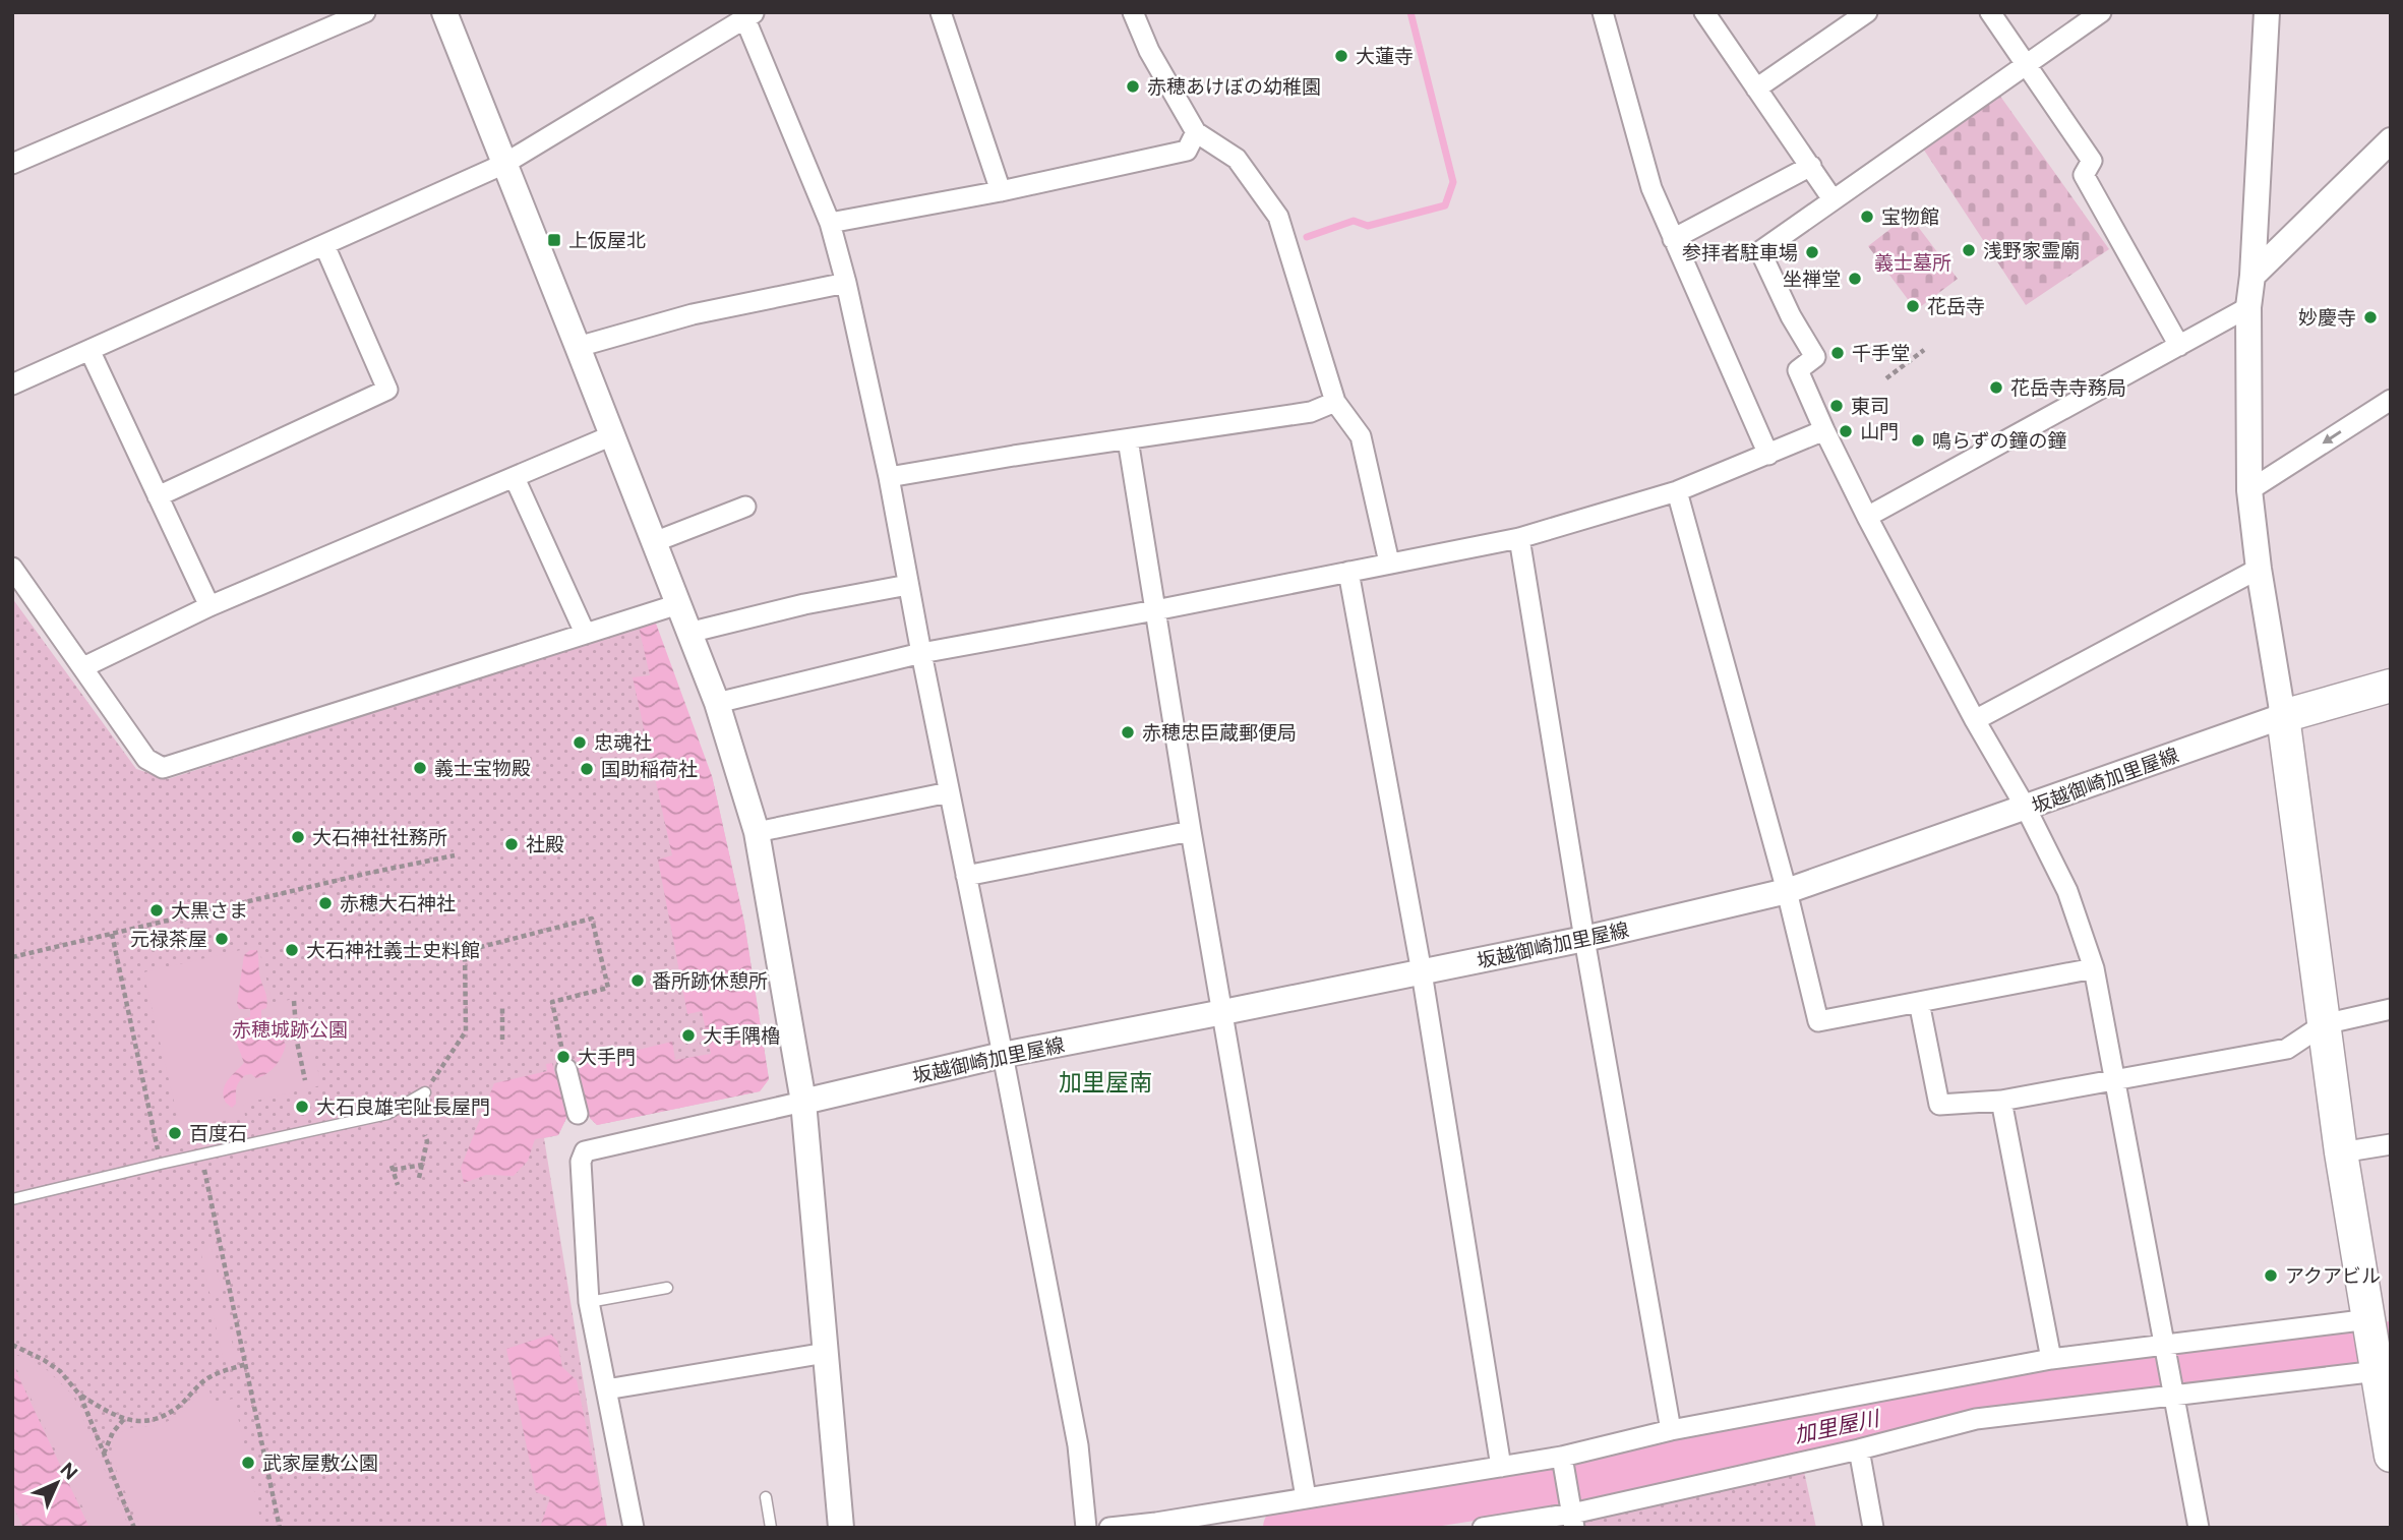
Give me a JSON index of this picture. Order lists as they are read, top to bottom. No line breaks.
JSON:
{"streets":{"main road":["坂越御崎加里屋線"]},"districts":["加里屋南"],"water":["加里屋川"],"parks":["義士墓所","赤穂城跡公園"],"places":{"other":["大蓮寺","赤穂あけぼの幼稚園","宝物館","浅野家霊廟","参拝者駐車場","坐禅堂","花岳寺","妙慶寺","千手堂","花岳寺寺務局","東司","山門","鳴らずの鐘の鐘","赤穂忠臣蔵郵便局","忠魂社","義士宝物殿","国助稲荷社","大石神社社務所","社殿","赤穂大石神社","大黒さま","元禄茶屋","大石神社義士史料館","番所跡休憩所","大手隅櫓","大手門","大石良雄宅阯長屋門","百度石","アクアビル","武家屋敷公園"],"transit":["上仮屋北"]},"north":"top right"}
